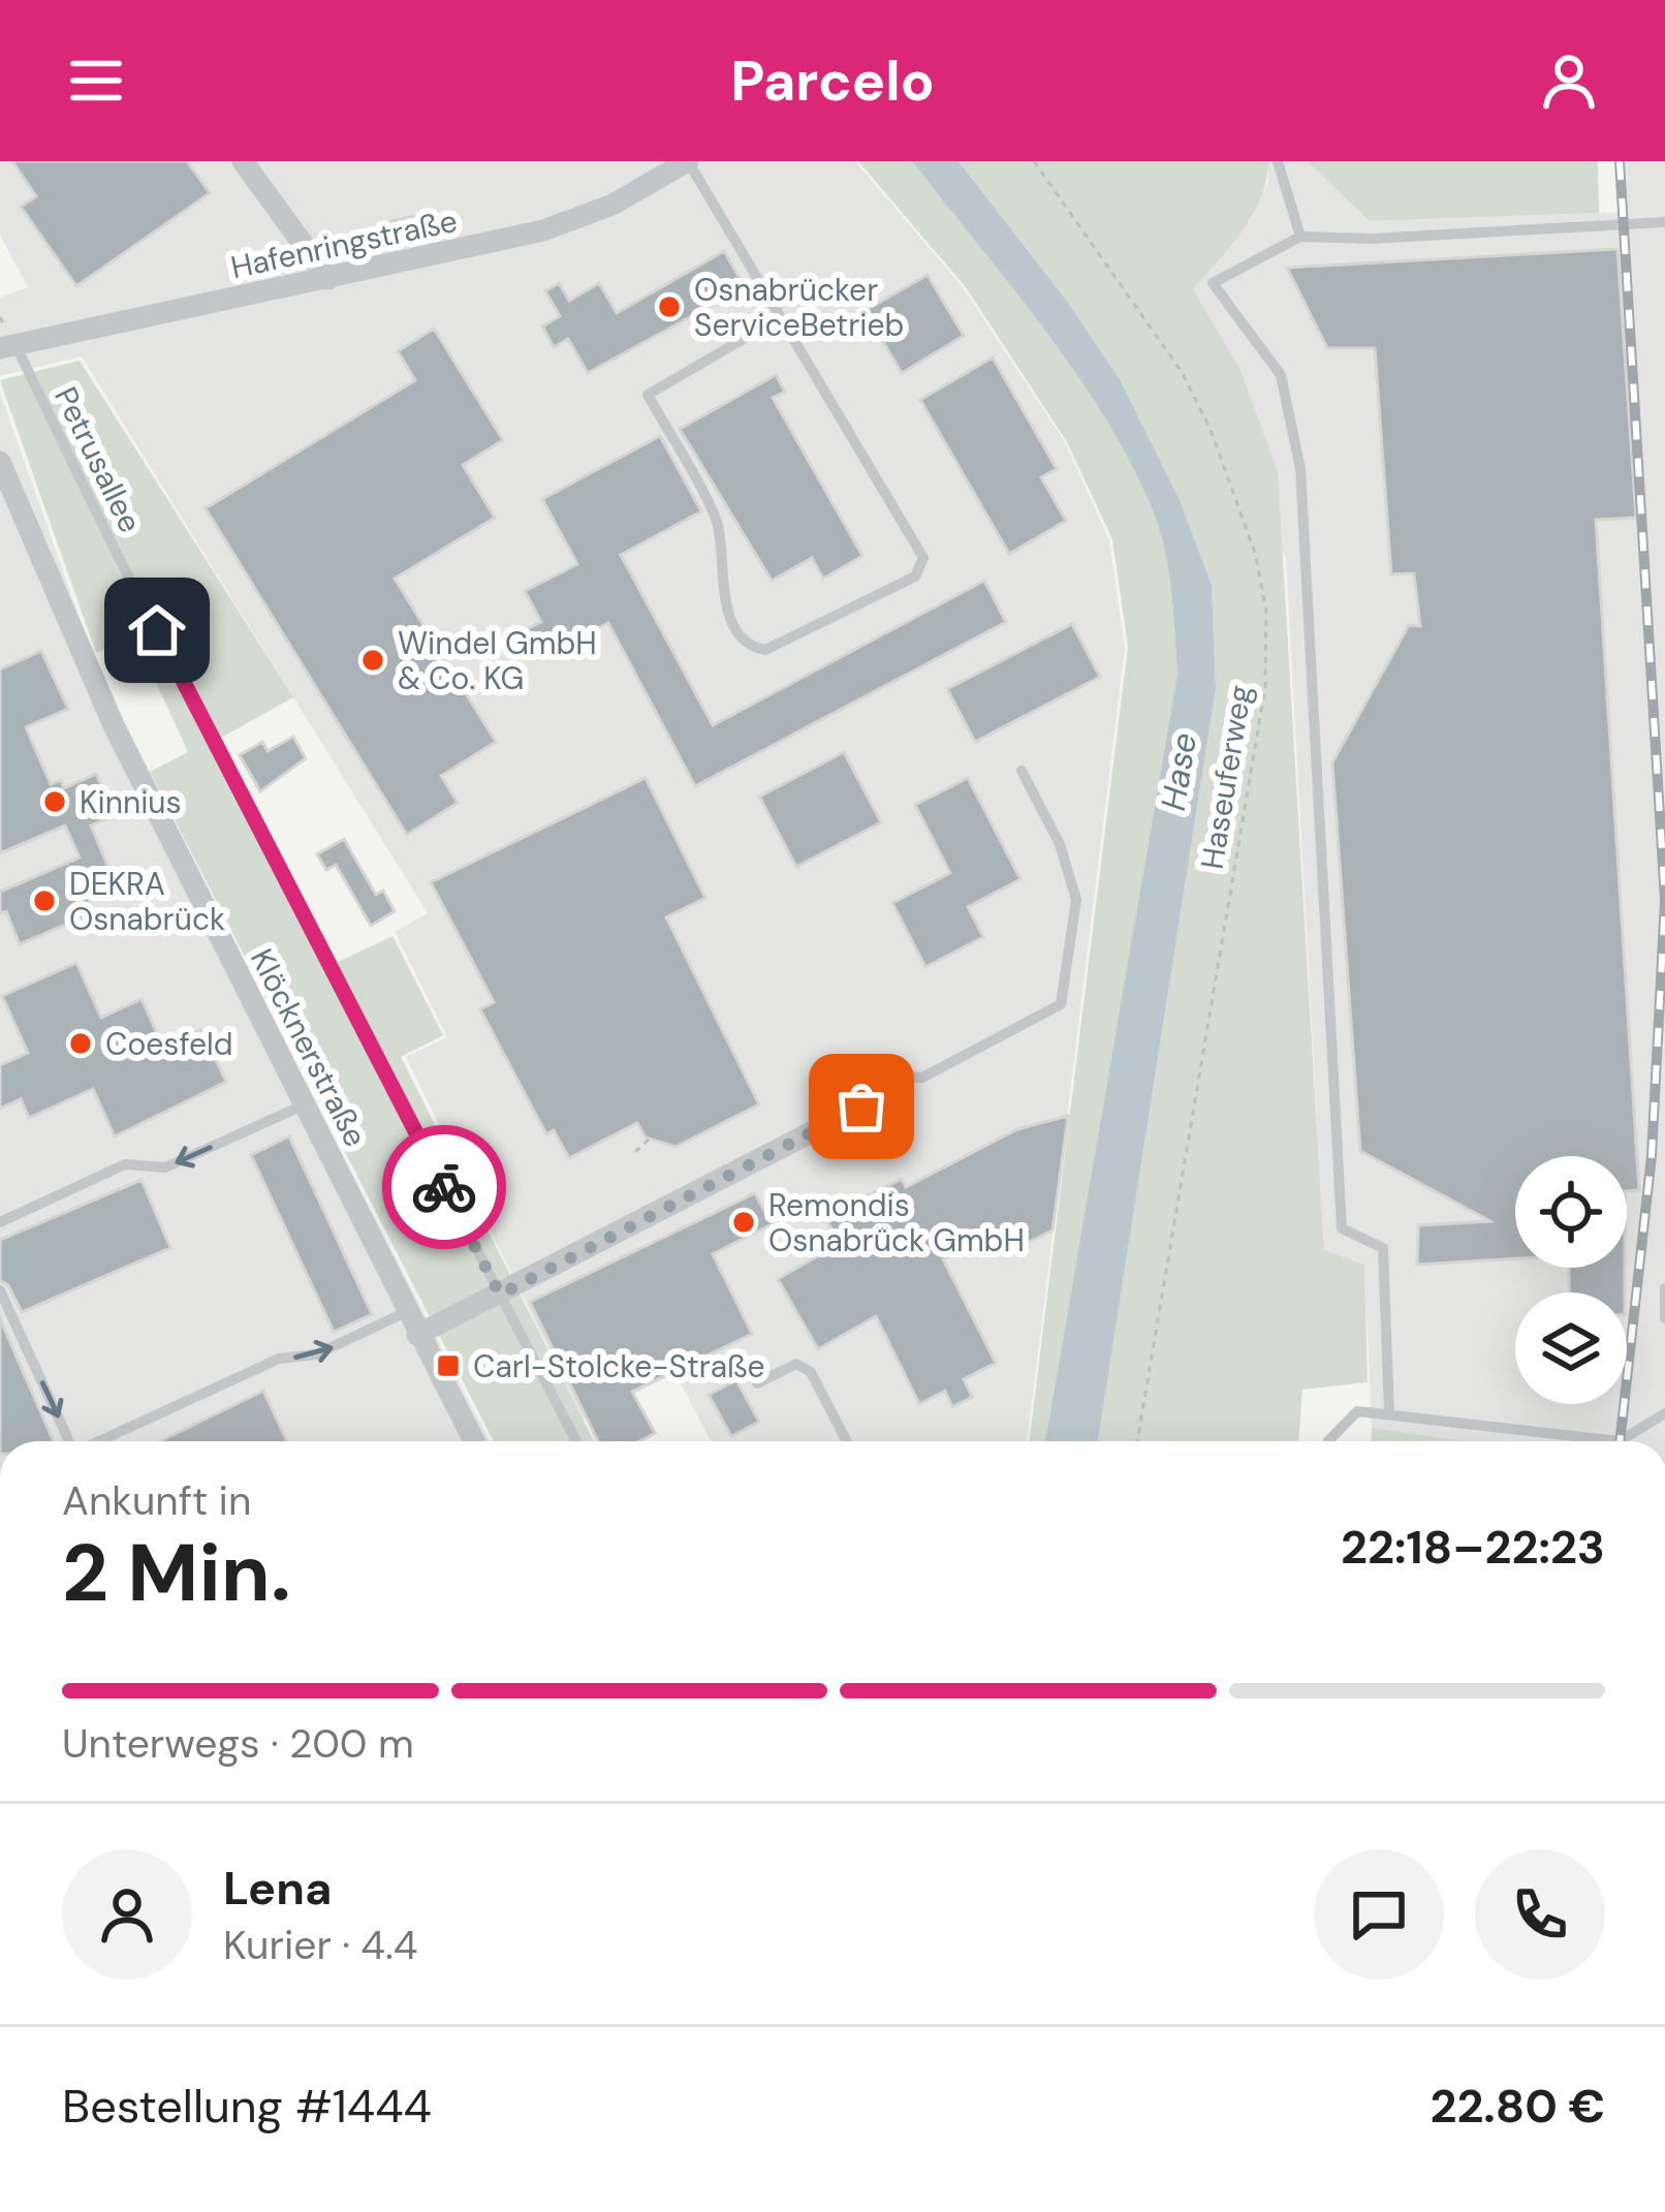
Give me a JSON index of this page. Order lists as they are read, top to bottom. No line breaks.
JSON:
{"streets":{"street":["Hafenringstraße","Klöcknerstraße"],"lane":["Petrusallee"],"path":["Haseuferweg"]},"crossings":[["Hafenringstraße","Petrusallee"]],"water":["Hase"],"places":{"other":["Osnabrücker ServiceBetrieb","Windel GmbH & Co. KG","Kinnius","DEKRA Osnabrück","Coesfeld","Remondis Osnabrück GmbH"],"transit":["Carl-Stolcke-Straße"]},"page":{"header":"Parcelo","heading":["2 Min.","Ankunft in","22:18–22:23"],"panel":["Lena","Kurier · 4.4","Bestellung #1444","22.80 €"],"bar":"Unterwegs · 200 m"}}
